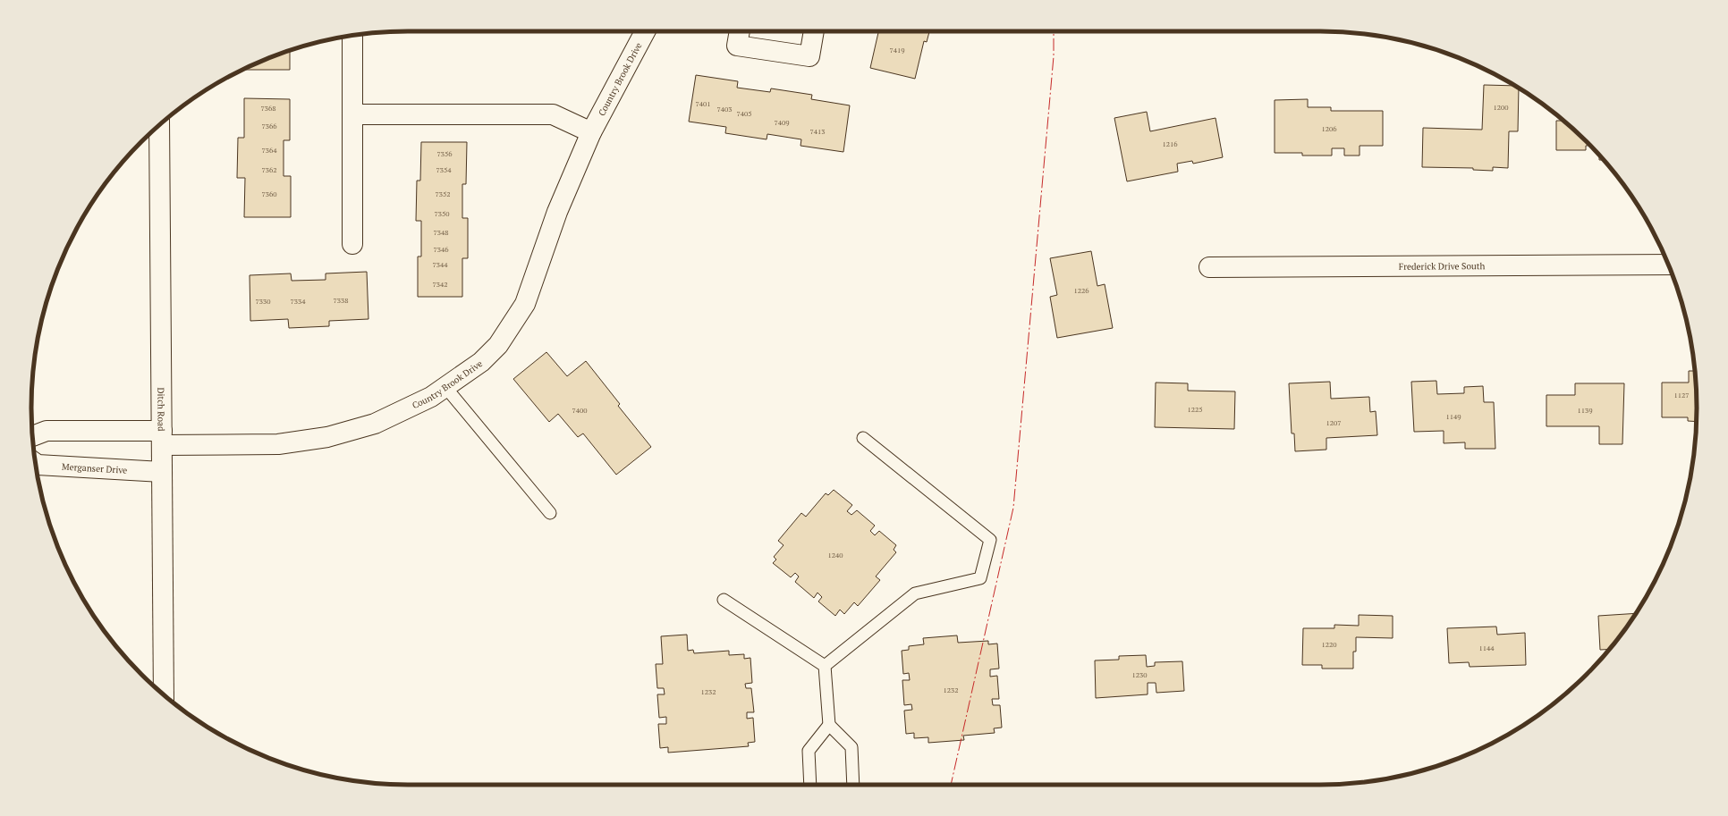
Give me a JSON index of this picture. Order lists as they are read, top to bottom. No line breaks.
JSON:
{"streets":{"street":["Country Brook Drive","Frederick Drive South","Ditch Road","Merganser Drive"]},"crossings":[["Country Brook Drive","Ditch Road"],["Ditch Road","Merganser Drive"]],"house_numbers":["7419","7401","1200","7368","7403","7405","7409","7366","1206","7413","1216","7364","7356","7362","7354","7360","7352","7350","7348","7346","7344","7342","1226","7338","7330","7334","1127","1225","7400","1139","1149","1207","1240","1220","1144","1230","1232","1232"]}
